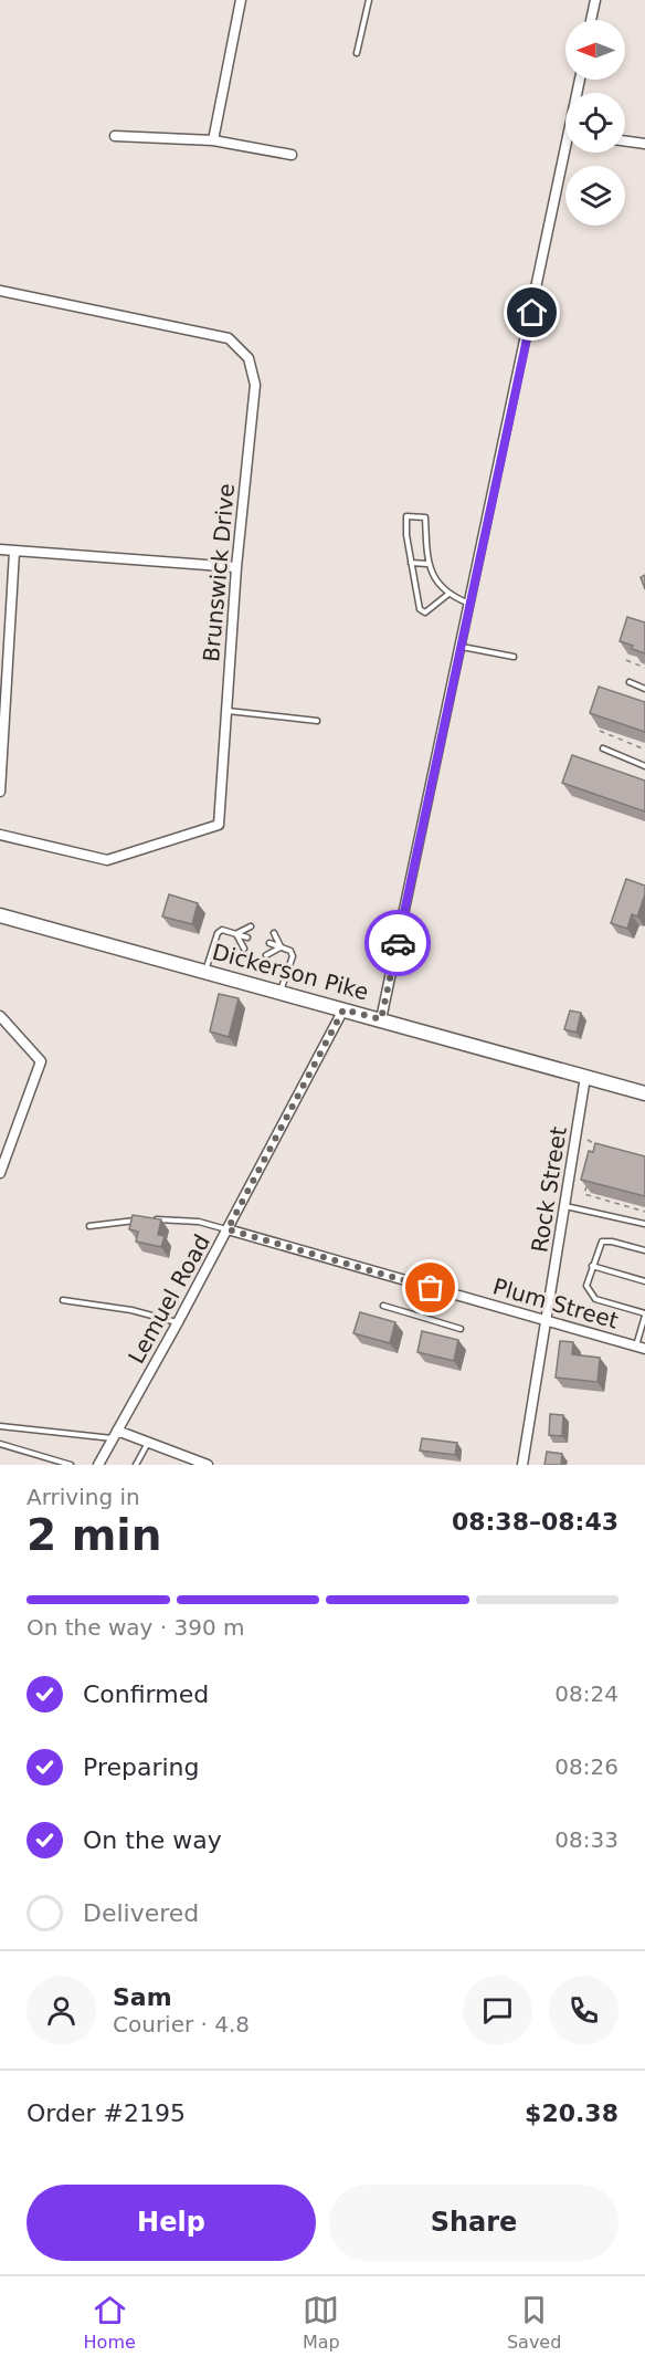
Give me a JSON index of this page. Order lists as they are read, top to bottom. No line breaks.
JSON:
{"streets":{"main road":["Dickerson Pike"],"street":["Brunswick Drive","Rock Street","Lemuel Road","Plum Street"]},"crossings":[["Dickerson Pike","Rock Street"],["Dickerson Pike","Lemuel Road"],["Rock Street","Plum Street"],["Lemuel Road","Plum Street"]],"north":"left","page":{"heading":["2 min","Arriving in","08:38–08:43"],"panel":["Sam","Courier · 4.8","Order #2195","$20.38"],"bar":"On the way · 390 m","list":[["Confirmed","08:24"],["Preparing","08:26"],["On the way","08:33"],"Delivered"],"buttons":["Help","Share"],"tabs":["Home","Map","Saved"]}}
